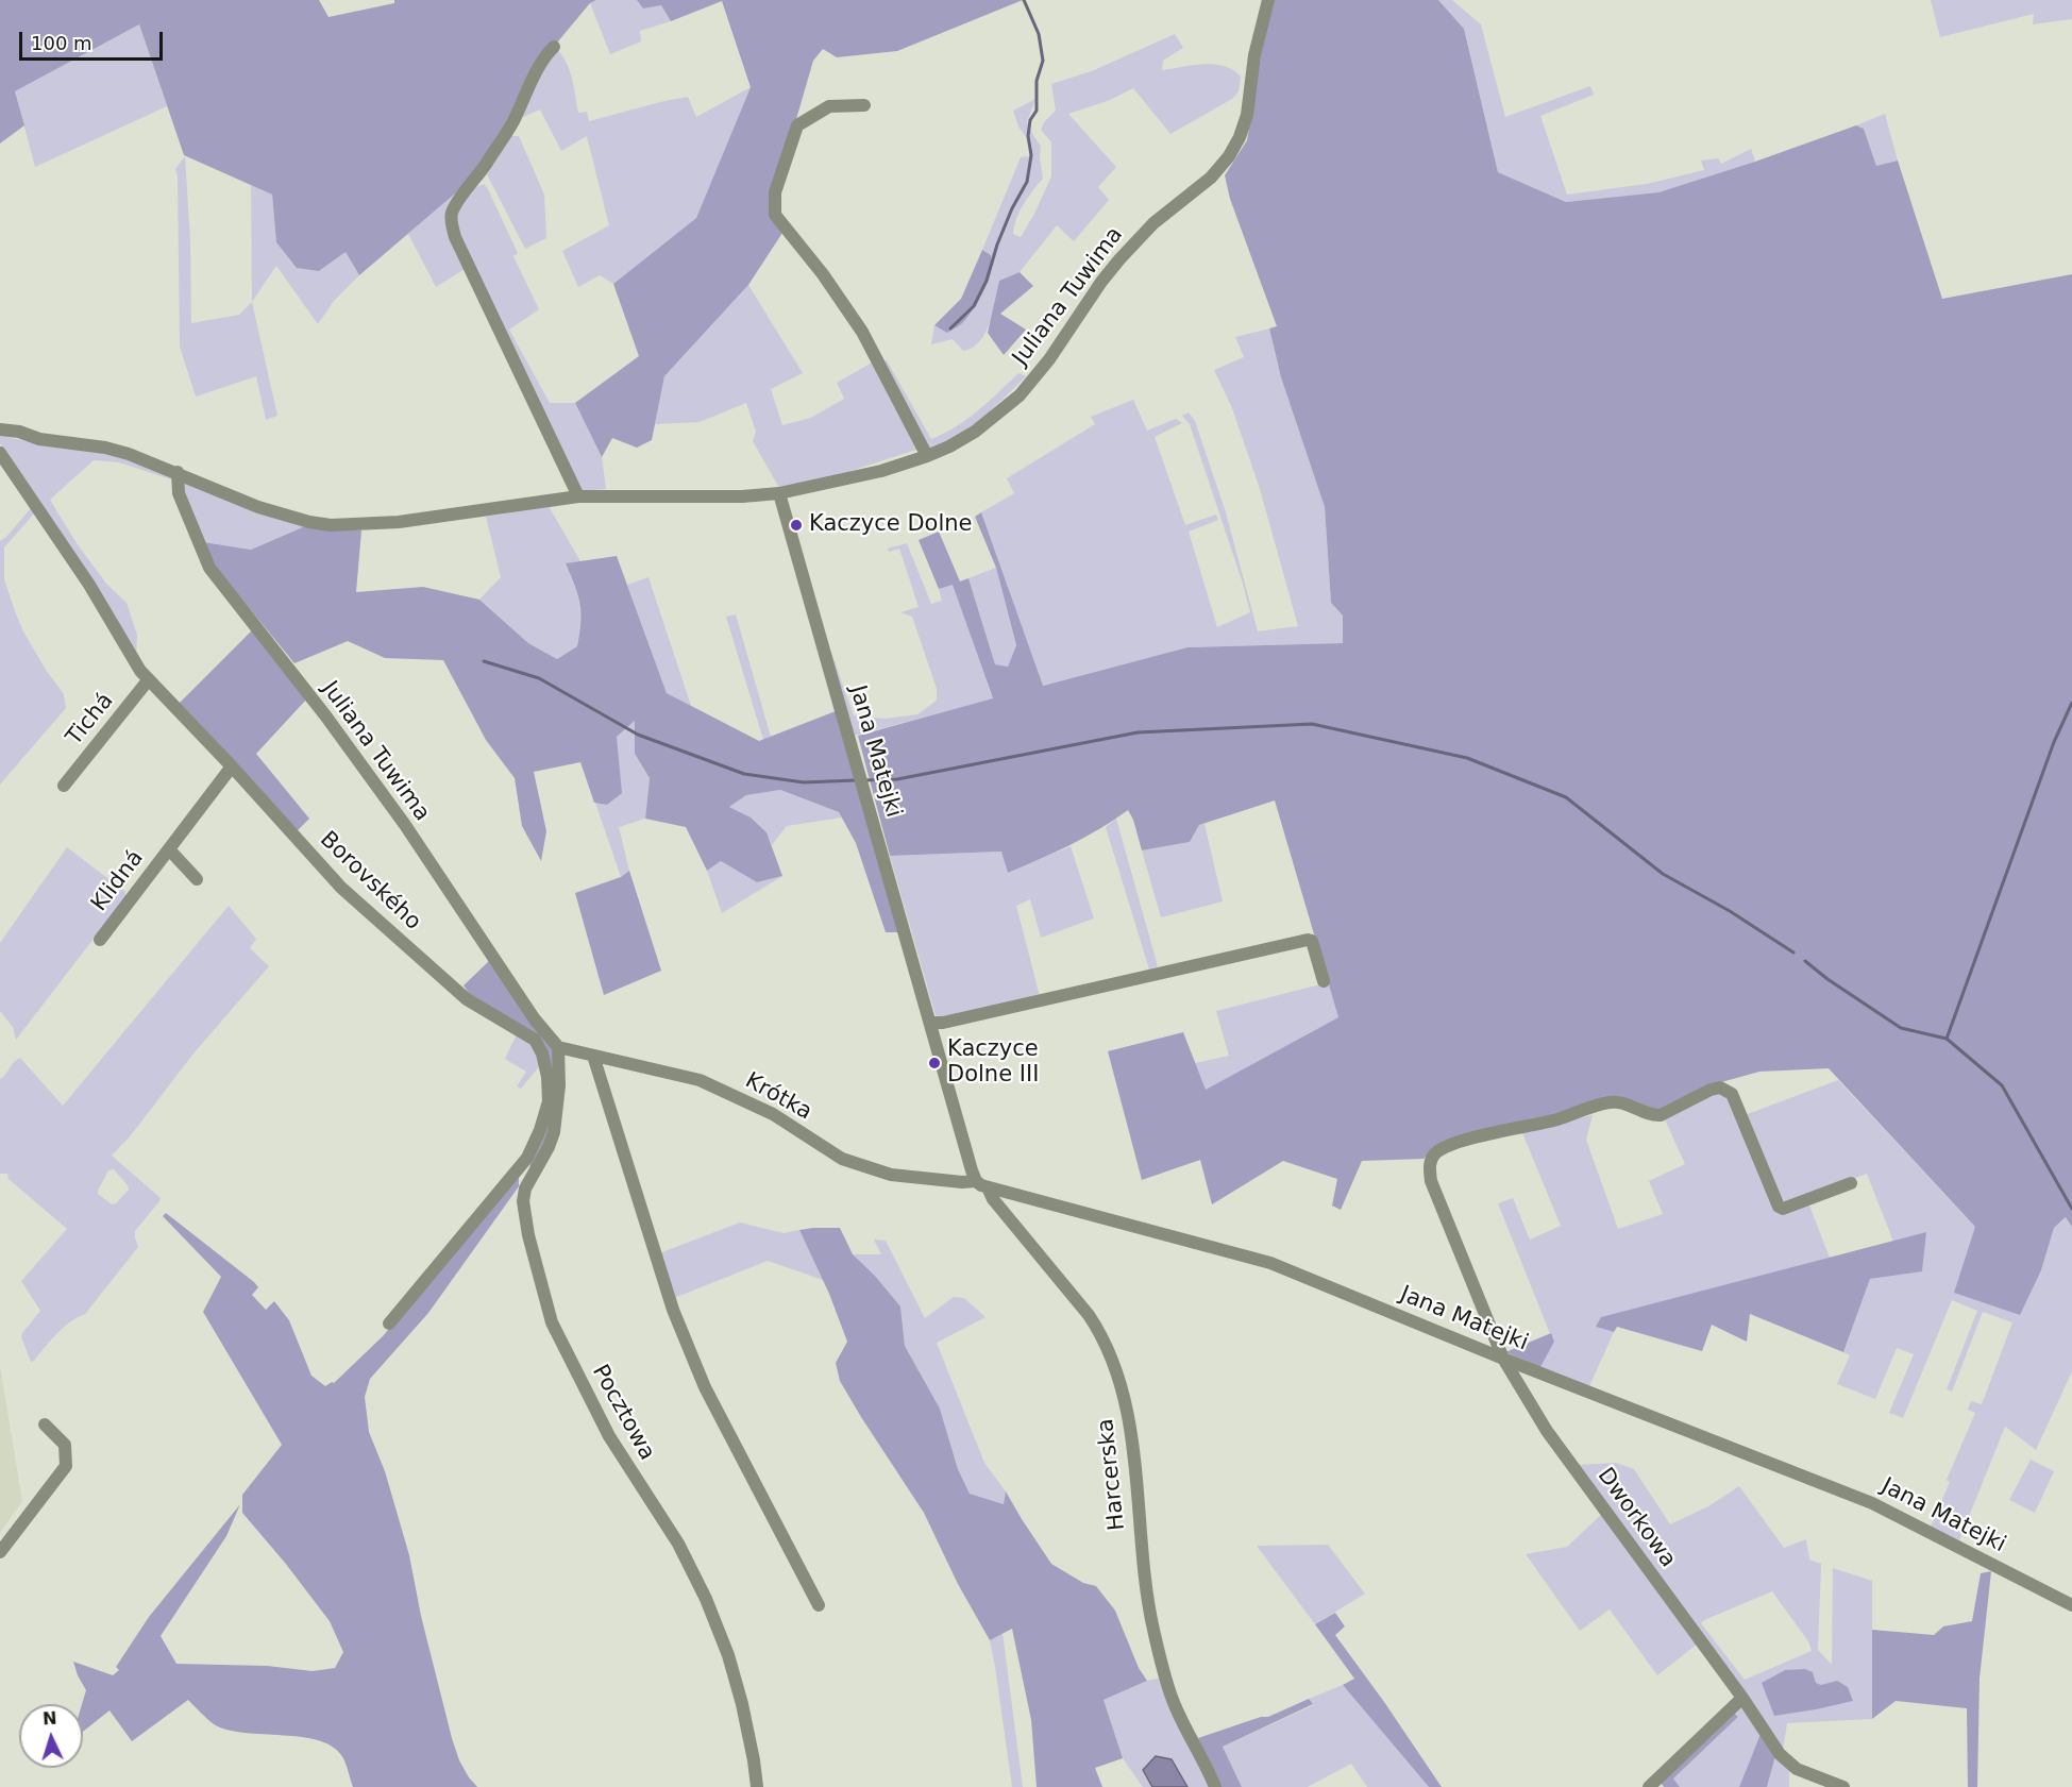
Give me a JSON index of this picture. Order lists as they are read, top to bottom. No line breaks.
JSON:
{"streets":{"street":["Juliana Tuwima","Tichá","Jana Matejki","Klidná","Borovského","Krótka","Pocztowa","Harcerska","Dworkowa"]},"crossings":[["Juliana Tuwima","Jana Matejki"],["Juliana Tuwima","Krótka"],["Juliana Tuwima","Pocztowa"],["Tichá","Borovského"],["Jana Matejki","Krótka"],["Jana Matejki","Harcerska"],["Jana Matejki","Dworkowa"],["Klidná","Borovského"],["Krótka","Pocztowa"],["Krótka","Harcerska"]],"places":["Kaczyce Dolne","Kaczyce Dolne III"],"scale_bar":"100 m","north":"top"}
